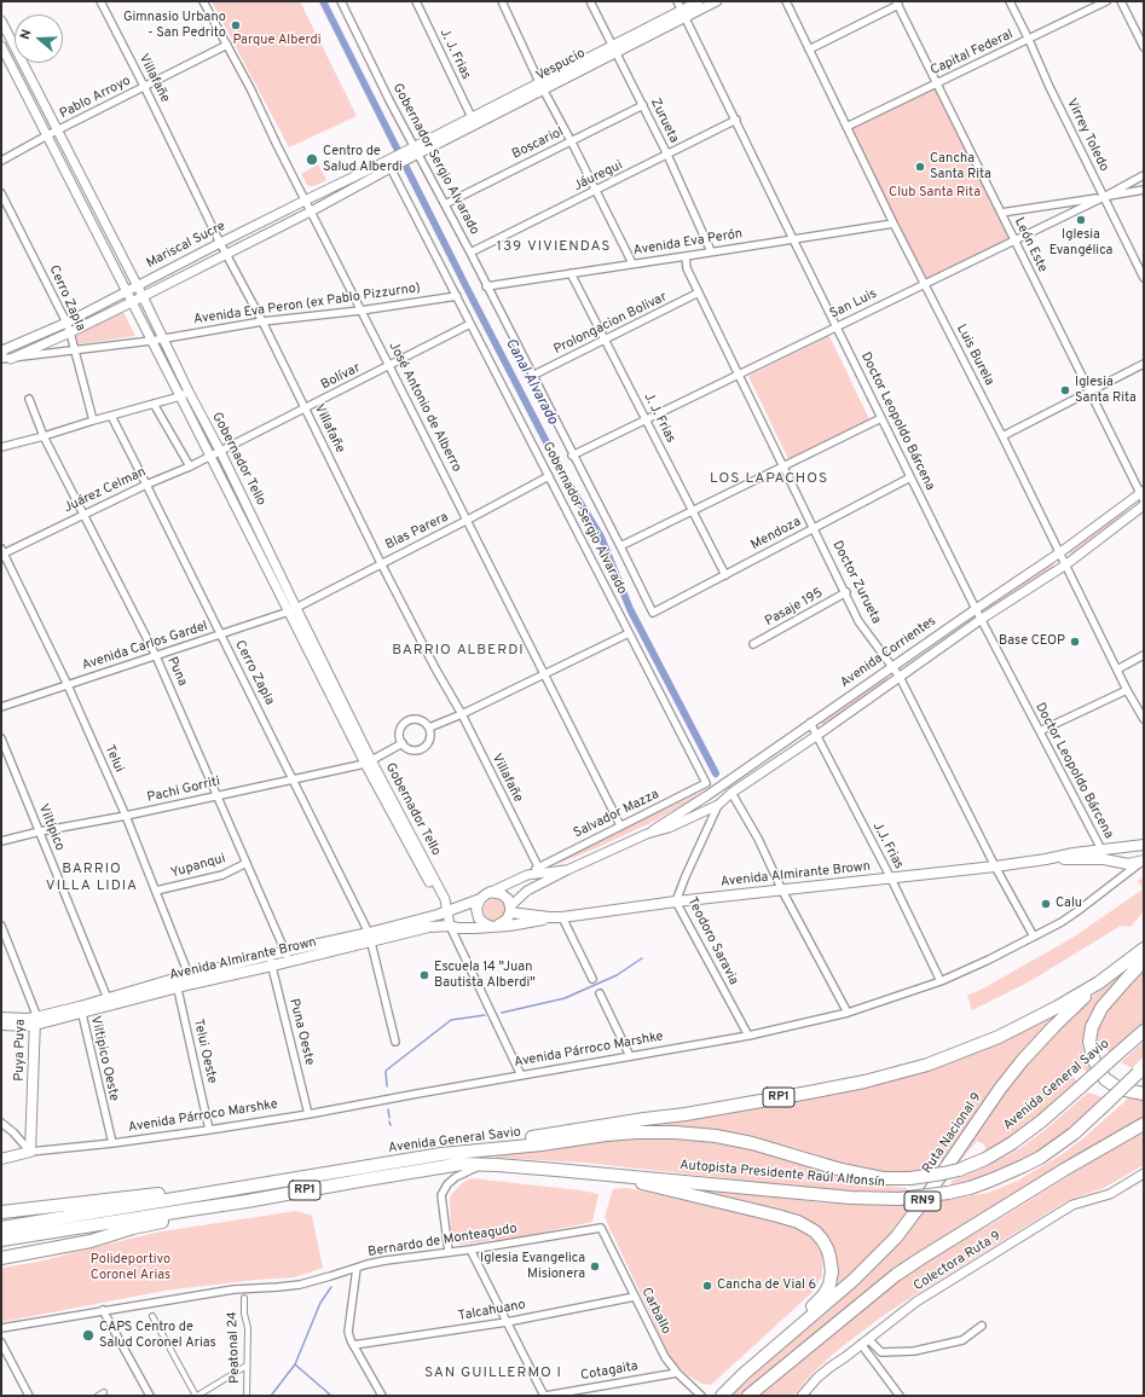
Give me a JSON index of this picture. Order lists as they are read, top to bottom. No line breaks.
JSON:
{"streets":{"highway":["Avenida General Savio","RP1","Ruta Nacional 9","Autopista Presidente Raúl Alfonsín","RN9"],"main road":["Avenida Almirante Brown","Puya Puya","Avenida Párroco Marshke"],"street":["Capital Federal","J. J. Frias","Vespucio","Villafañe","Pablo Arroyo","Zurueta","Virrey Toledo","Boscariol","Gobernador Sergio Alvarado","Jáuregui","Avenida Eva Perón","Mariscal Sucre","León Este","Cerro Zapla","Avenida Eva Peron (ex Pablo Pizzurno)","San Luis","Prolongacion Bolivar","Luis Burela","Bolívar","José Antonio de Alberro","Doctor Leopoldo Bárcena","Gobernador Tello","Juárez Celman","Blas Parera","Mendoza","Doctor Zurueta","Pasaje 195","Avenida Carlos Gardel","Avenida Corrientes","Puna","Telui","Pachi Gorriti","Salvador Mazza","Viltipico","J.J. Frias","Yupanqui","Teodoro Saravia","Puna Oeste","Telui Oeste","Viltipico Oeste","Bernardo de Monteagudo","Colectora Ruta 9","Talcahuano","Carballo","Peatonal 24","Cotagaita"]},"crossings":[["Capital Federal","Virrey Toledo"],["Capital Federal","León Este"],["Capital Federal","Luis Burela"],["J. J. Frias","Vespucio"],["J. J. Frias","Avenida Eva Perón"],["J. J. Frias","San Luis"],["J. J. Frias","Prolongacion Bolivar"],["J. J. Frias","Mendoza"],["Vespucio","Zurueta"],["Vespucio","Gobernador Sergio Alvarado"],["Vespucio","Doctor Leopoldo Bárcena"],["Villafañe","Pablo Arroyo"],["Villafañe","Mariscal Sucre"],["Villafañe","Avenida Eva Peron (ex Pablo Pizzurno)"],["Villafañe","Bolívar"],["Villafañe","Blas Parera"],["Villafañe","Salvador Mazza"],["Pablo Arroyo","José Antonio de Alberro"],["Pablo Arroyo","Gobernador Tello"],["Zurueta","Boscariol"],["Zurueta","Jáuregui"],["Zurueta","Avenida Eva Perón"],["Virrey Toledo","San Luis"],["Boscariol","Gobernador Sergio Alvarado"],["Gobernador Sergio Alvarado","Jáuregui"],["Gobernador Sergio Alvarado","Avenida Eva Perón"],["Gobernador Sergio Alvarado","Mariscal Sucre"],["Gobernador Sergio Alvarado","Avenida Eva Peron (ex Pablo Pizzurno)"],["Gobernador Sergio Alvarado","San Luis"],["Gobernador Sergio Alvarado","Prolongacion Bolivar"],["Gobernador Sergio Alvarado","Bolívar"],["Gobernador Sergio Alvarado","Blas Parera"],["Gobernador Sergio Alvarado","Mendoza"],["Gobernador Sergio Alvarado","Salvador Mazza"],["Jáuregui","Doctor Leopoldo Bárcena"],["Avenida Eva Perón","Luis Burela"],["Avenida Eva Perón","Doctor Leopoldo Bárcena"],["Avenida Eva Perón","Doctor Zurueta"],["Mariscal Sucre","Cerro Zapla"],["Mariscal Sucre","José Antonio de Alberro"],["Mariscal Sucre","Gobernador Tello"],["León Este","San Luis"],["León Este","Avenida Corrientes"],["Cerro Zapla","Juárez Celman"],["Cerro Zapla","Avenida Carlos Gardel"],["Cerro Zapla","Pachi Gorriti"],["Cerro Zapla","Avenida Almirante Brown"],["Avenida Eva Peron (ex Pablo Pizzurno)","José Antonio de Alberro"],["Avenida Eva Peron (ex Pablo Pizzurno)","Gobernador Tello"],["San Luis","Luis Burela"],["San Luis","Doctor Leopoldo Bárcena"],["San Luis","Doctor Zurueta"],["Prolongacion Bolivar","Doctor Zurueta"],["Luis Burela","Avenida Corrientes"],["Bolívar","José Antonio de Alberro"],["Bolívar","Gobernador Tello"],["Bolívar","Juárez Celman"],["José Antonio de Alberro","Blas Parera"],["José Antonio de Alberro","Salvador Mazza"],["Doctor Leopoldo Bárcena","Mendoza"],["Doctor Leopoldo Bárcena","Avenida Corrientes"],["Gobernador Tello","Juárez Celman"],["Gobernador Tello","Blas Parera"],["Gobernador Tello","Avenida Carlos Gardel"],["Gobernador Tello","Pachi Gorriti"],["Gobernador Tello","Avenida Almirante Brown"],["Gobernador Tello","Avenida Párroco Marshke"],["Juárez Celman","Puna"],["Juárez Celman","Telui"],["Blas Parera","Avenida Carlos Gardel"],["Mendoza","Doctor Zurueta"],["Doctor Zurueta","Pasaje 195"],["Doctor Zurueta","Avenida Corrientes"],["Doctor Zurueta","Avenida Almirante Brown"],["Doctor Zurueta","Avenida Párroco Marshke"],["Avenida Carlos Gardel","Puna"],["Avenida Carlos Gardel","Telui"],["Avenida Corrientes","Salvador Mazza"],["Avenida Corrientes","J.J. Frias"],["Avenida Corrientes","Avenida Almirante Brown"],["Avenida Corrientes","Teodoro Saravia"],["Puna","Pachi Gorriti"],["Puna","Yupanqui"],["Puna","Avenida Almirante Brown"],["Telui","Pachi Gorriti"],["Telui","Yupanqui"],["Telui","Avenida Almirante Brown"],["Pachi Gorriti","Viltipico"],["Viltipico","Avenida Almirante Brown"],["J.J. Frias","Avenida Almirante Brown"],["J.J. Frias","Avenida Párroco Marshke"],["Avenida Almirante Brown","Teodoro Saravia"],["Avenida Almirante Brown","Puna Oeste"],["Avenida Almirante Brown","Puya Puya"],["Avenida Almirante Brown","Telui Oeste"],["Avenida Almirante Brown","Viltipico Oeste"],["Teodoro Saravia","Avenida Párroco Marshke"],["Puna Oeste","Avenida Párroco Marshke"],["Puya Puya","Avenida Párroco Marshke"],["Avenida Párroco Marshke","Telui Oeste"],["Avenida Párroco Marshke","Viltipico Oeste"],["Avenida General Savio","RP1"],["Avenida General Savio","Autopista Presidente Raúl Alfonsín"],["RP1","Ruta Nacional 9"],["RP1","RN9"],["Ruta Nacional 9","RN9"],["Bernardo de Monteagudo","Carballo"],["Talcahuano","Carballo"],["Carballo","Cotagaita"]],"districts":["139 VIVIENDAS","LOS LAPACHOS","BARRIO ALBERDI","BARRIO VILLA LIDIA","SAN GUILLERMO I"],"water":["Canal Alvarado"],"parks":["Parque Alberdi","Club Santa Rita","Polideportivo Coronel Arias"],"places":["Gimnasio Urbano - San Pedrito","Centro de Salud Alberdi","Cancha Santa Rita","Iglesia Evangélica","Iglesia Santa Rita","Base CEOP","Calu","Escuela 14 \"Juan Bautista Alberdi\"","Iglesia Evangelica Misionera","Cancha de Vial 6","CAPS Centro de Salud Coronel Arias"],"north":"left"}
